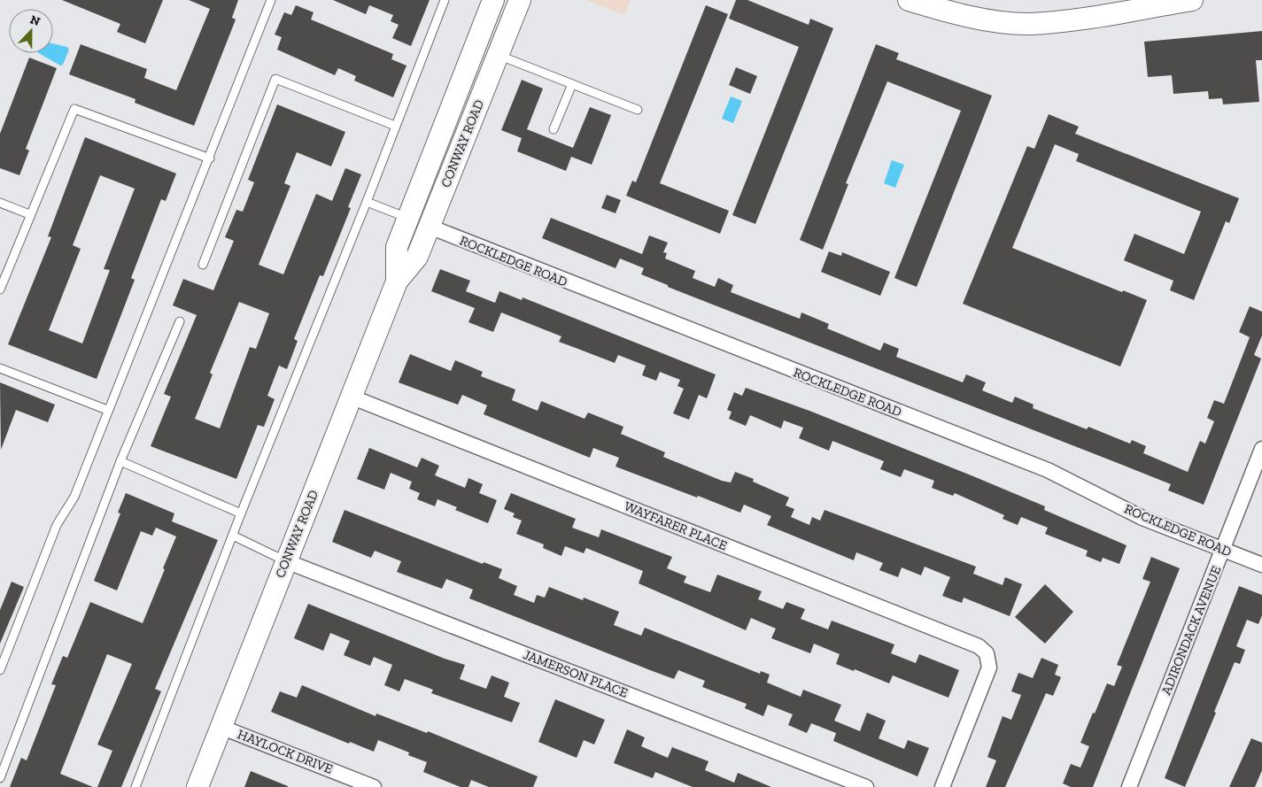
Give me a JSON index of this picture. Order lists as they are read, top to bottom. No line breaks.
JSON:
{"streets":{"main road":["CONWAY ROAD"],"street":["ROCKLEDGE ROAD","WAYFARER PLACE","ADIRONDACK AVENUE","JAMERSON PLACE","HAYLOCK DRIVE"]},"crossings":[["CONWAY ROAD","ROCKLEDGE ROAD"],["CONWAY ROAD","WAYFARER PLACE"],["CONWAY ROAD","JAMERSON PLACE"],["CONWAY ROAD","HAYLOCK DRIVE"],["ROCKLEDGE ROAD","ADIRONDACK AVENUE"]],"north":"top"}
